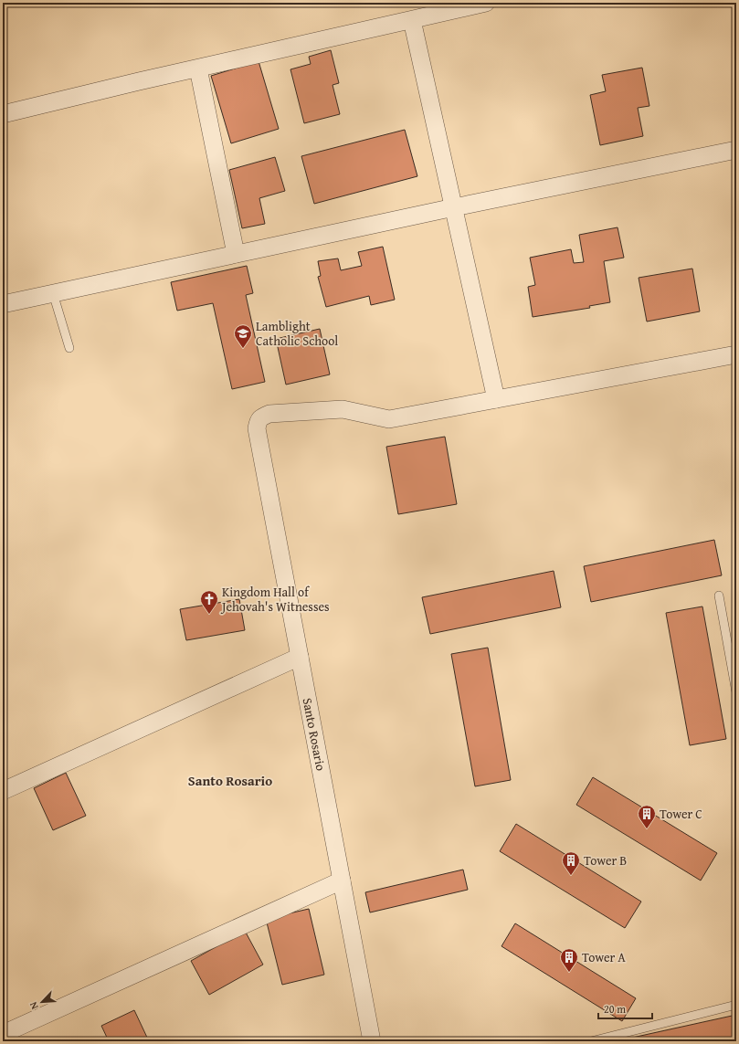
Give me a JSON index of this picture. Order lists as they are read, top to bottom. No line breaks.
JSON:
{"streets":{"street":["Santo Rosario"]},"districts":["Santo Rosario"],"places":{"school or university":["Lamblight Catholic School"],"church":["Kingdom Hall of Jehovah's Witnesses"],"building":["Tower C","Tower B","Tower A"]},"scale_bar":"20 m","north":"bottom left"}
